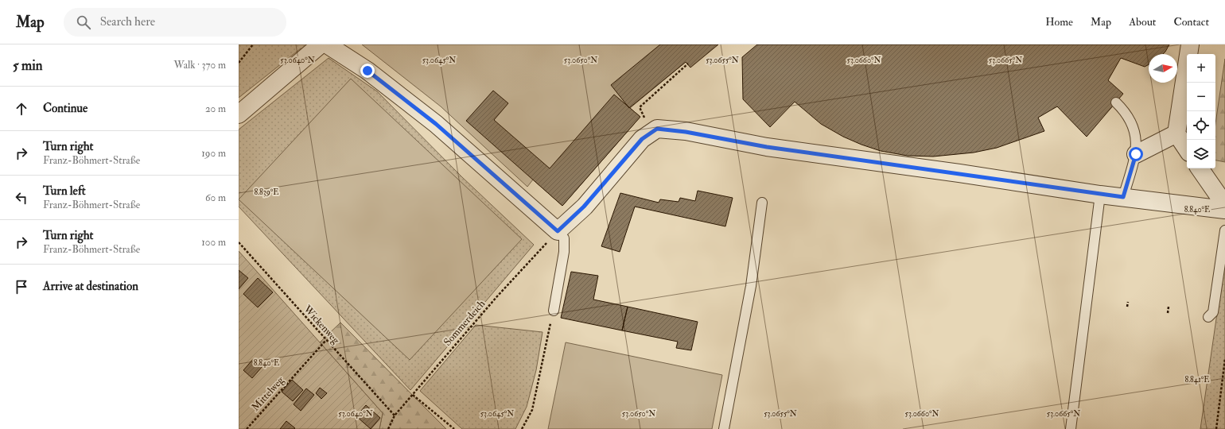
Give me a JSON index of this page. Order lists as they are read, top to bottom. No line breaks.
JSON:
{"streets":{"path":["Sommerdeich","Wickenweg","Mittelweg"]},"crossings":[["Sommerdeich","Wickenweg"],["Wickenweg","Mittelweg"]],"north":"right","page":{"header":"Map","search":"Search here","nav":["Home","Map","About","Contact"],"heading":["5 min","Walk · 370 m"],"map_buttons":["+","−"],"list":[["Continue","20 m"],["Turn right","Franz-Böhmert-Straße","190 m"],["Turn left","Franz-Böhmert-Straße","60 m"],["Turn right","Franz-Böhmert-Straße","100 m"],"Arrive at destination"]},"coordinates":["53.0640°N","53.0645°N","53.0650°N","53.0655°N","53.0660°N","53.0665°N","8.839°E","8.840°E","8.841°E"]}
